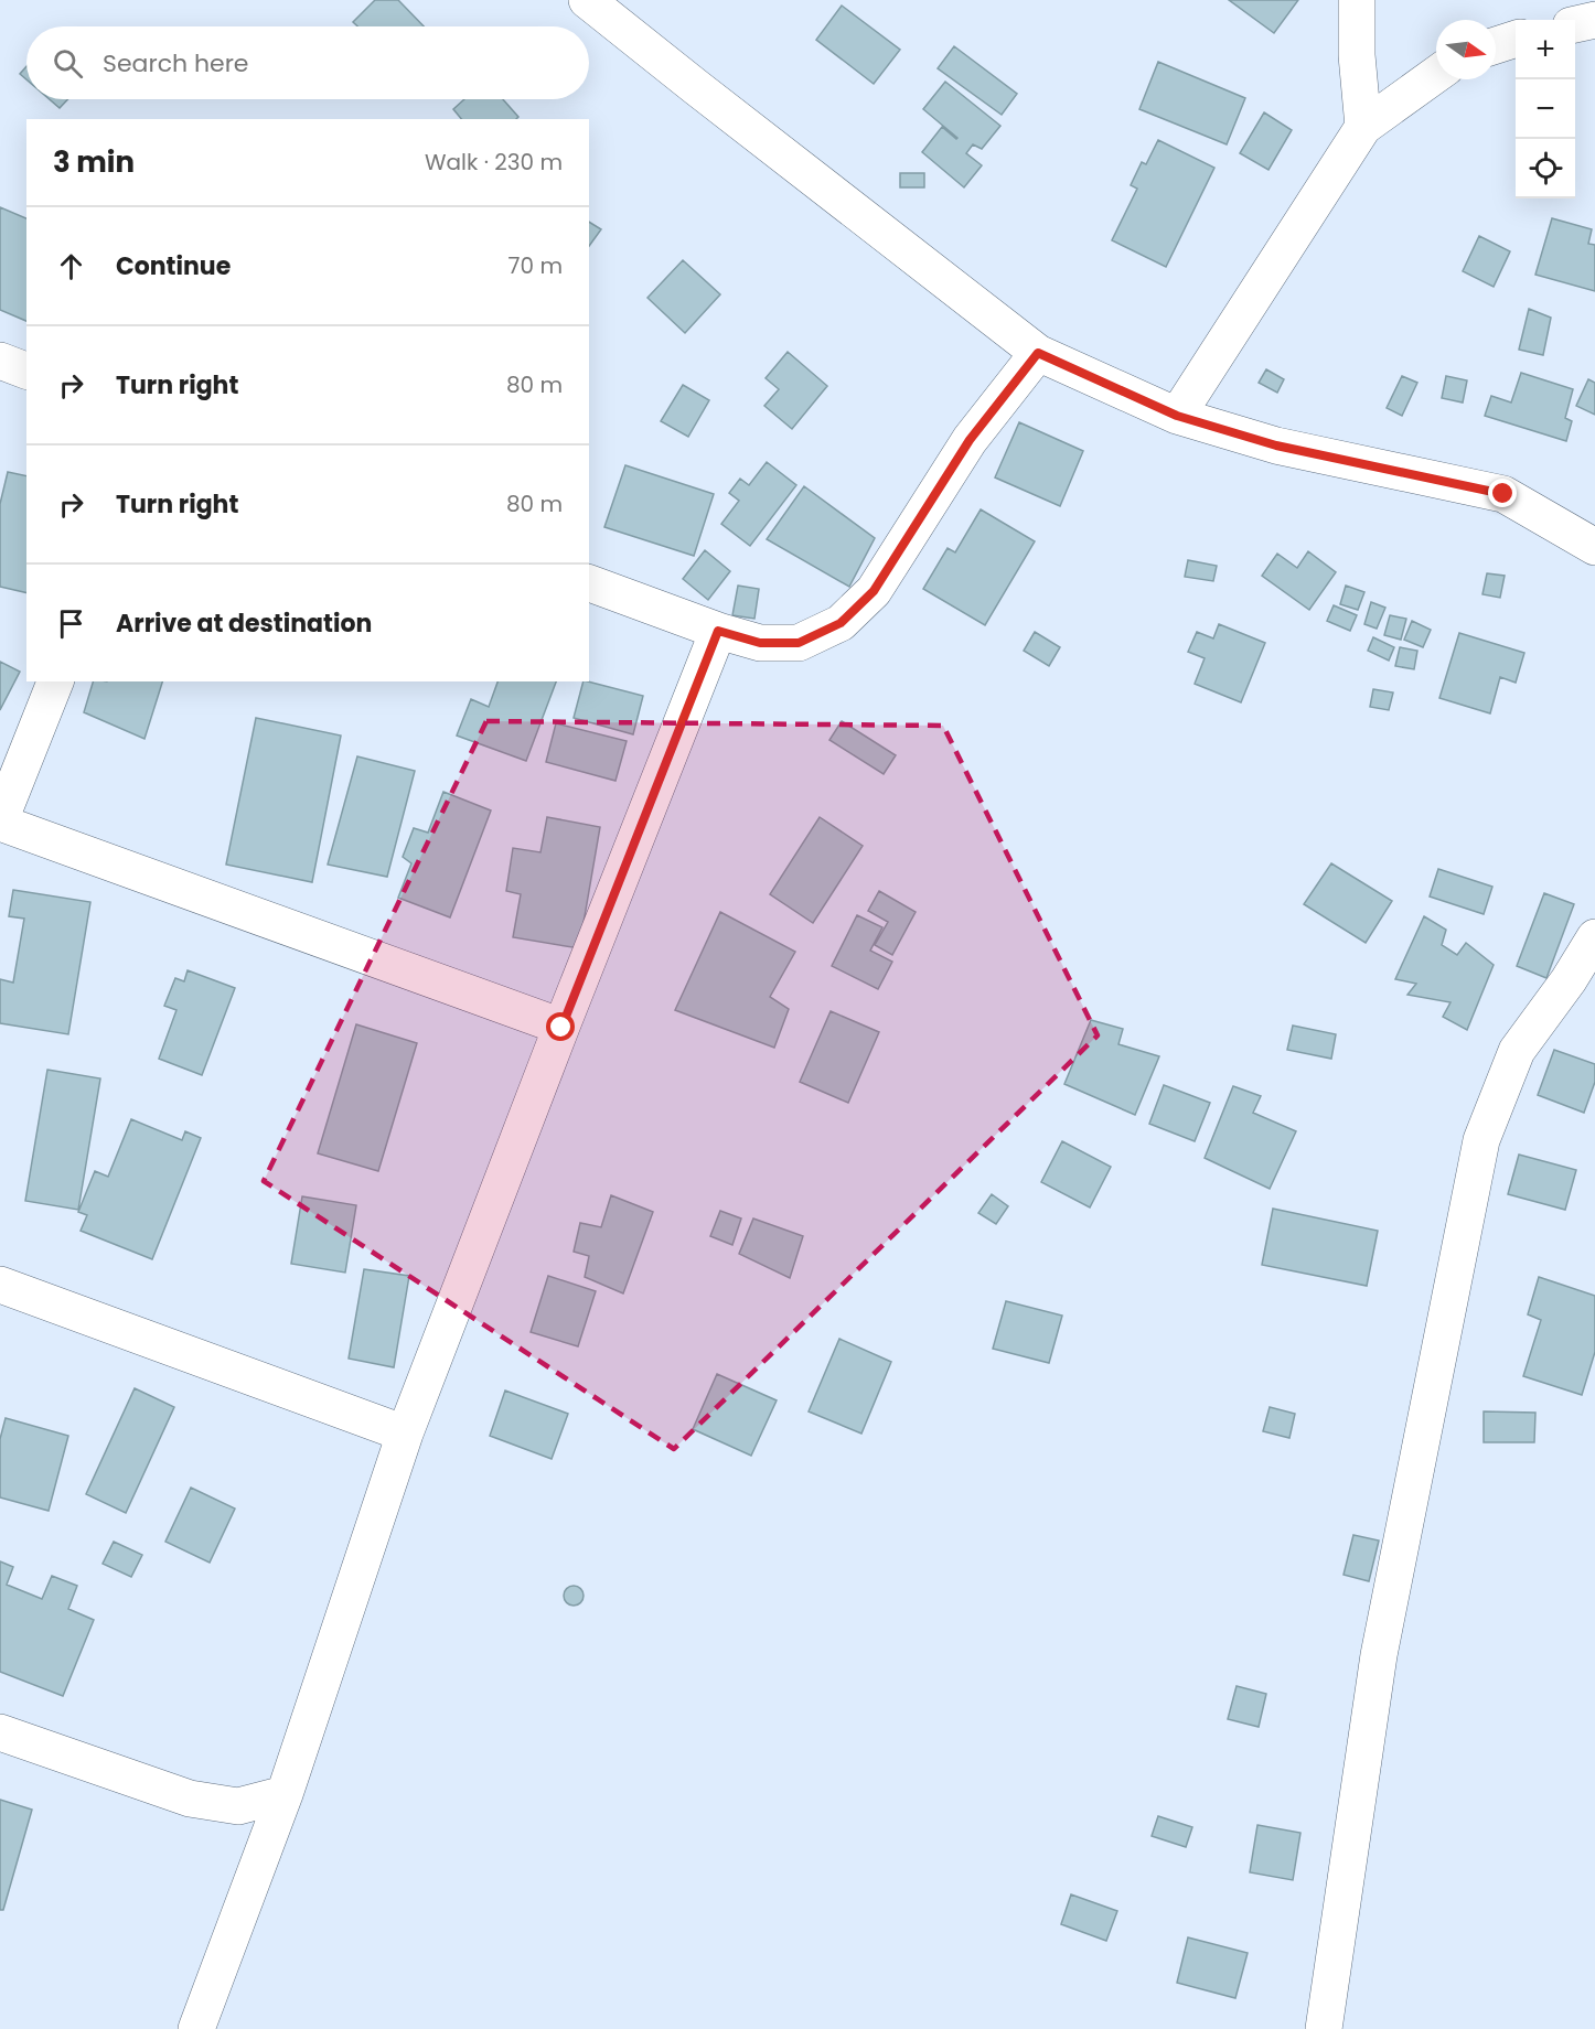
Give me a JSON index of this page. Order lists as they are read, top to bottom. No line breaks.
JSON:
{"north":"right","page":{"map_buttons":["+","−"],"search":"Search here","heading":["3 min","Walk · 230 m"],"list":[["Continue","70 m"],["Turn right","80 m"],["Turn right","80 m"],"Arrive at destination"]}}
